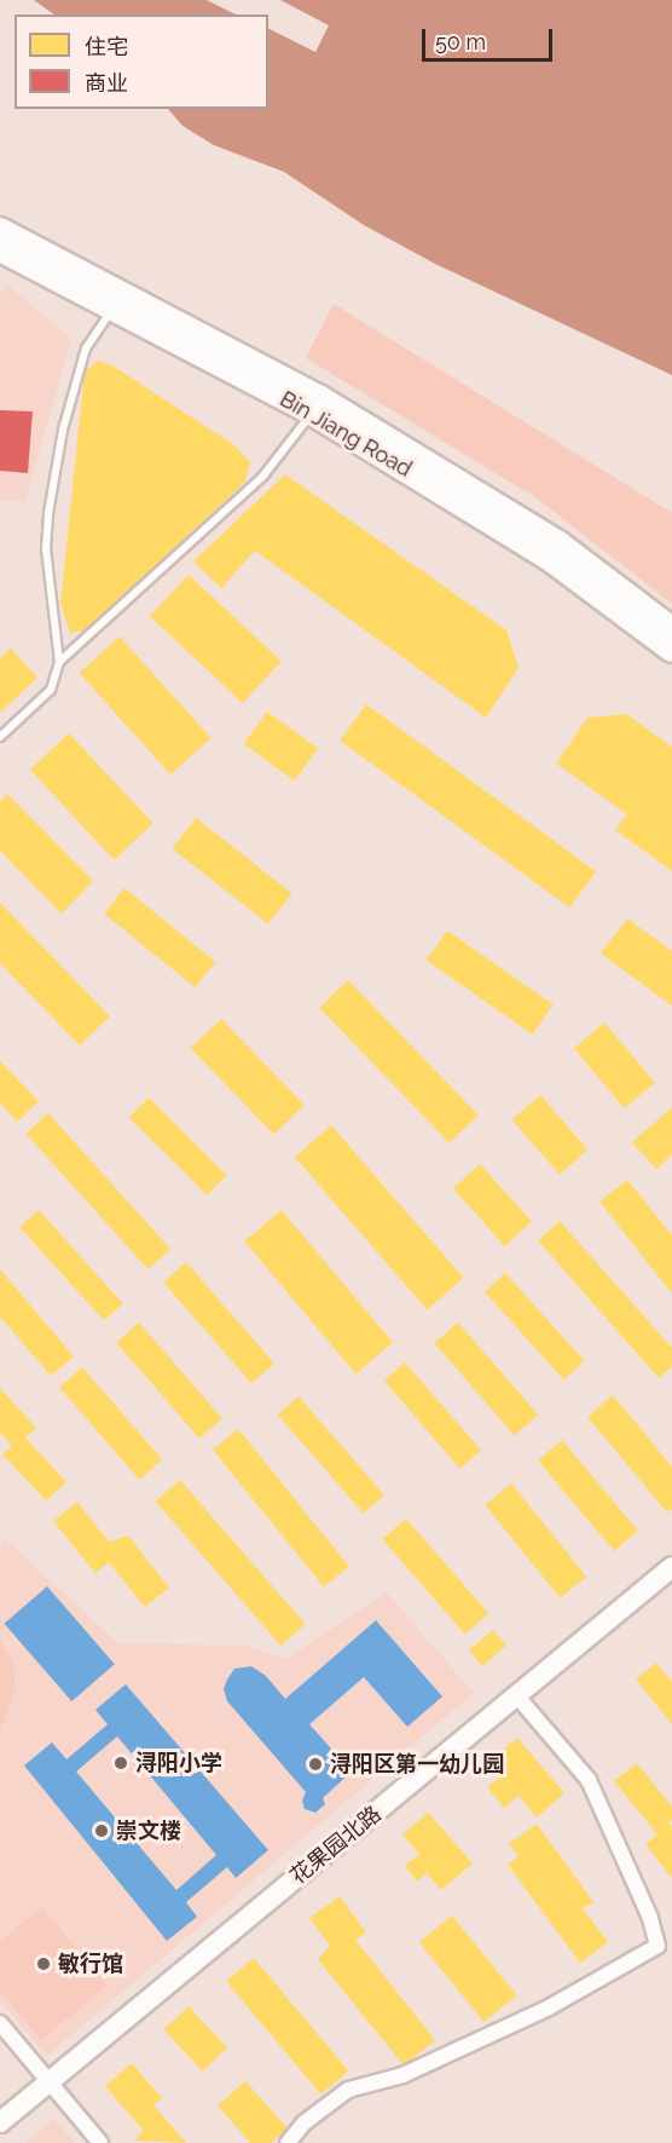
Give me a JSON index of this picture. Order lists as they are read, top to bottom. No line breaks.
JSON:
{"streets":{"main road":["Bin Jiang Road"],"street":["花果园北路"]},"places":["浔阳小学","浔阳区第一幼儿园","崇文楼","敏行馆"],"legend":["住宅","商业"],"scale_bar":"50 m"}
